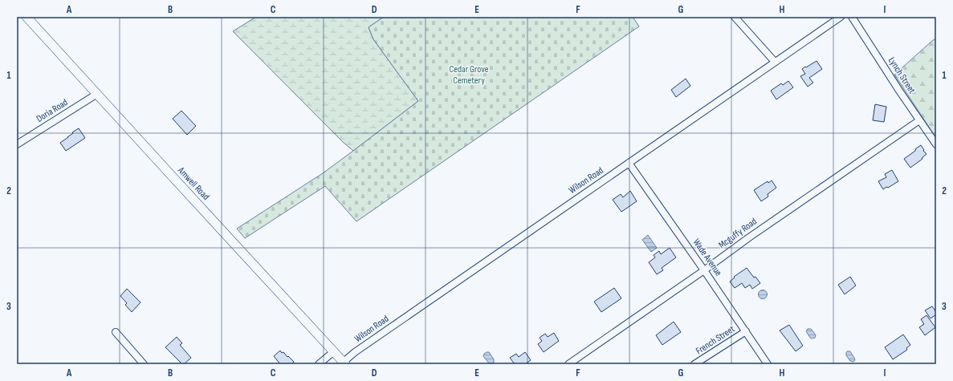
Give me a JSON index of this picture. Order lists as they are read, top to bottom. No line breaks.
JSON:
{"streets":{"main road":["Amwell Road"],"street":["Lynch Street","Doria Road","Wilson Road","Mcguffy Road","Wade Avenue","French Street"]},"crossings":[["Lynch Street","Mcguffy Road"],["Doria Road","Amwell Road"],["Wilson Road","Amwell Road"],["Wilson Road","Wade Avenue"],["Mcguffy Road","Wade Avenue"],["Wade Avenue","French Street"]],"parks":["Cedar Grove Cemetery"],"grid":{"columns":["A","B","C","D","E","F","G","H","I"],"rows":["1","2","3"]}}
